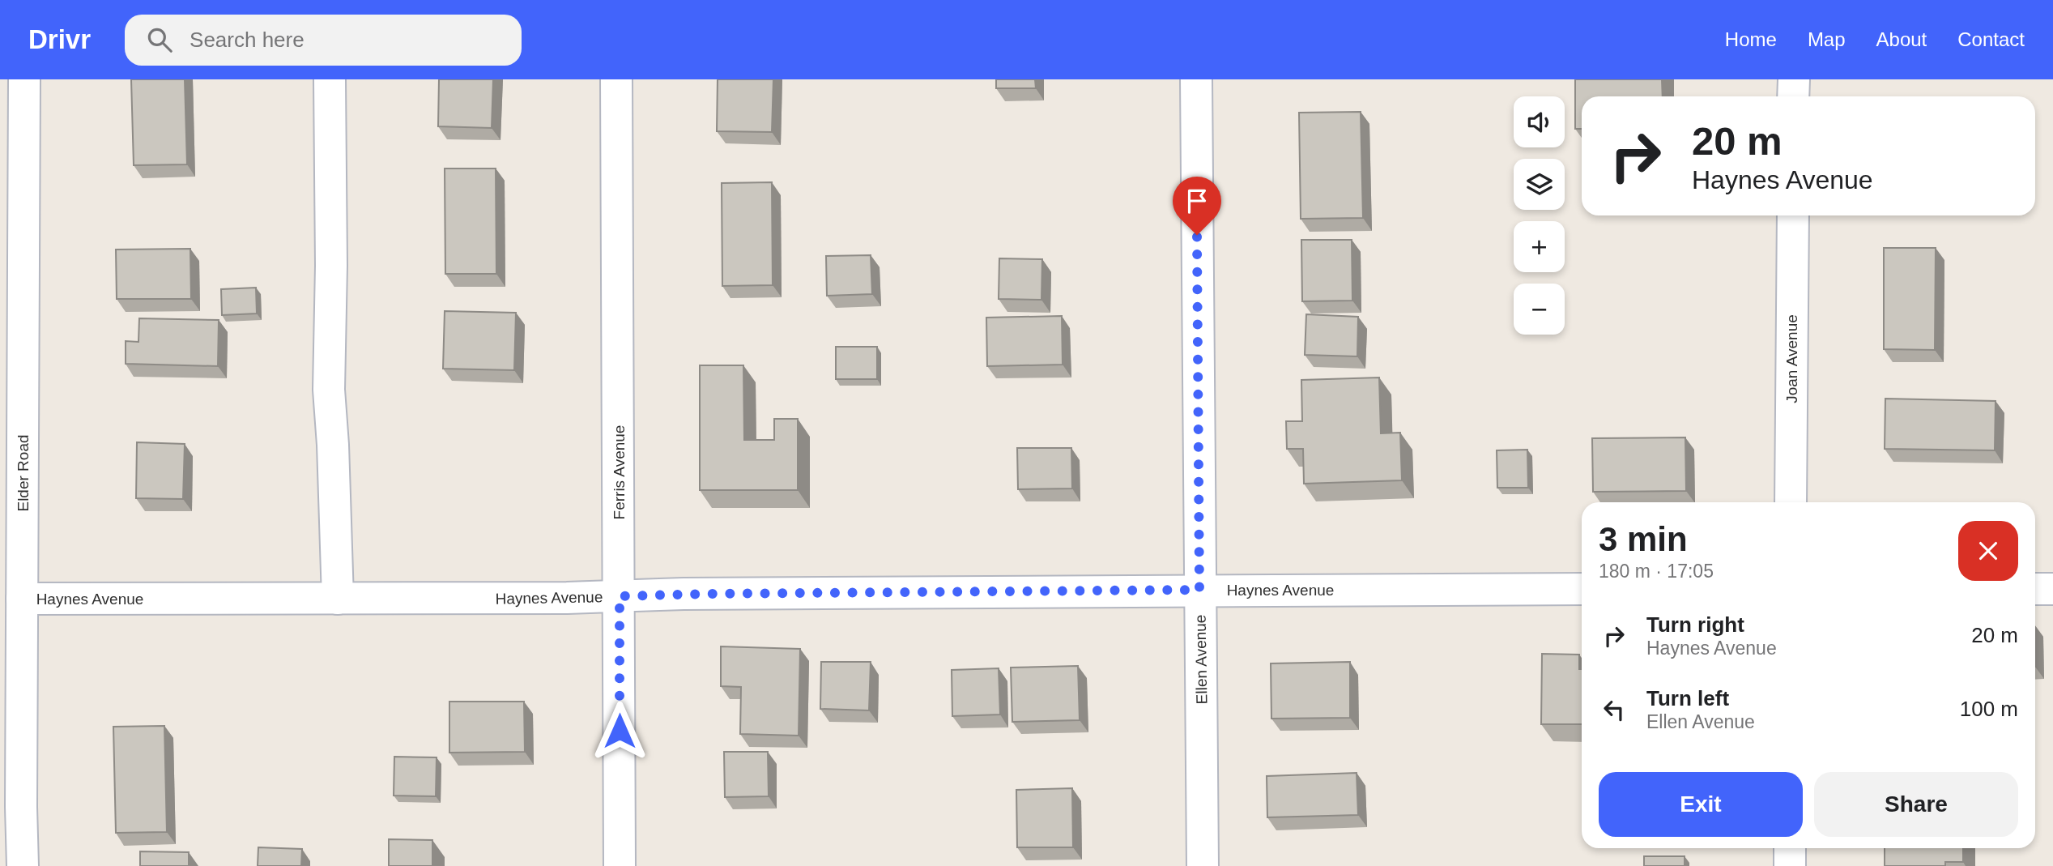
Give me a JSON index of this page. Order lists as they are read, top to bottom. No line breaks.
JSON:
{"streets":{"street":["Joan Avenue","Ferris Avenue","Elder Road","Haynes Avenue","Ellen Avenue"]},"crossings":[["Ferris Avenue","Haynes Avenue"],["Elder Road","Haynes Avenue"],["Haynes Avenue","Ellen Avenue"]],"page":{"header":"Drivr","search":"Search here","nav":["Home","Map","About","Contact"],"map_buttons":["+","−"],"turn":["20 m","Haynes Avenue"],"heading":["3 min","180 m · 17:05"],"list":[{"name":"Turn right","note":"Haynes Avenue","value":"20 m"},{"name":"Turn left","note":"Ellen Avenue","value":"100 m"}],"buttons":["Exit","Share"]}}
